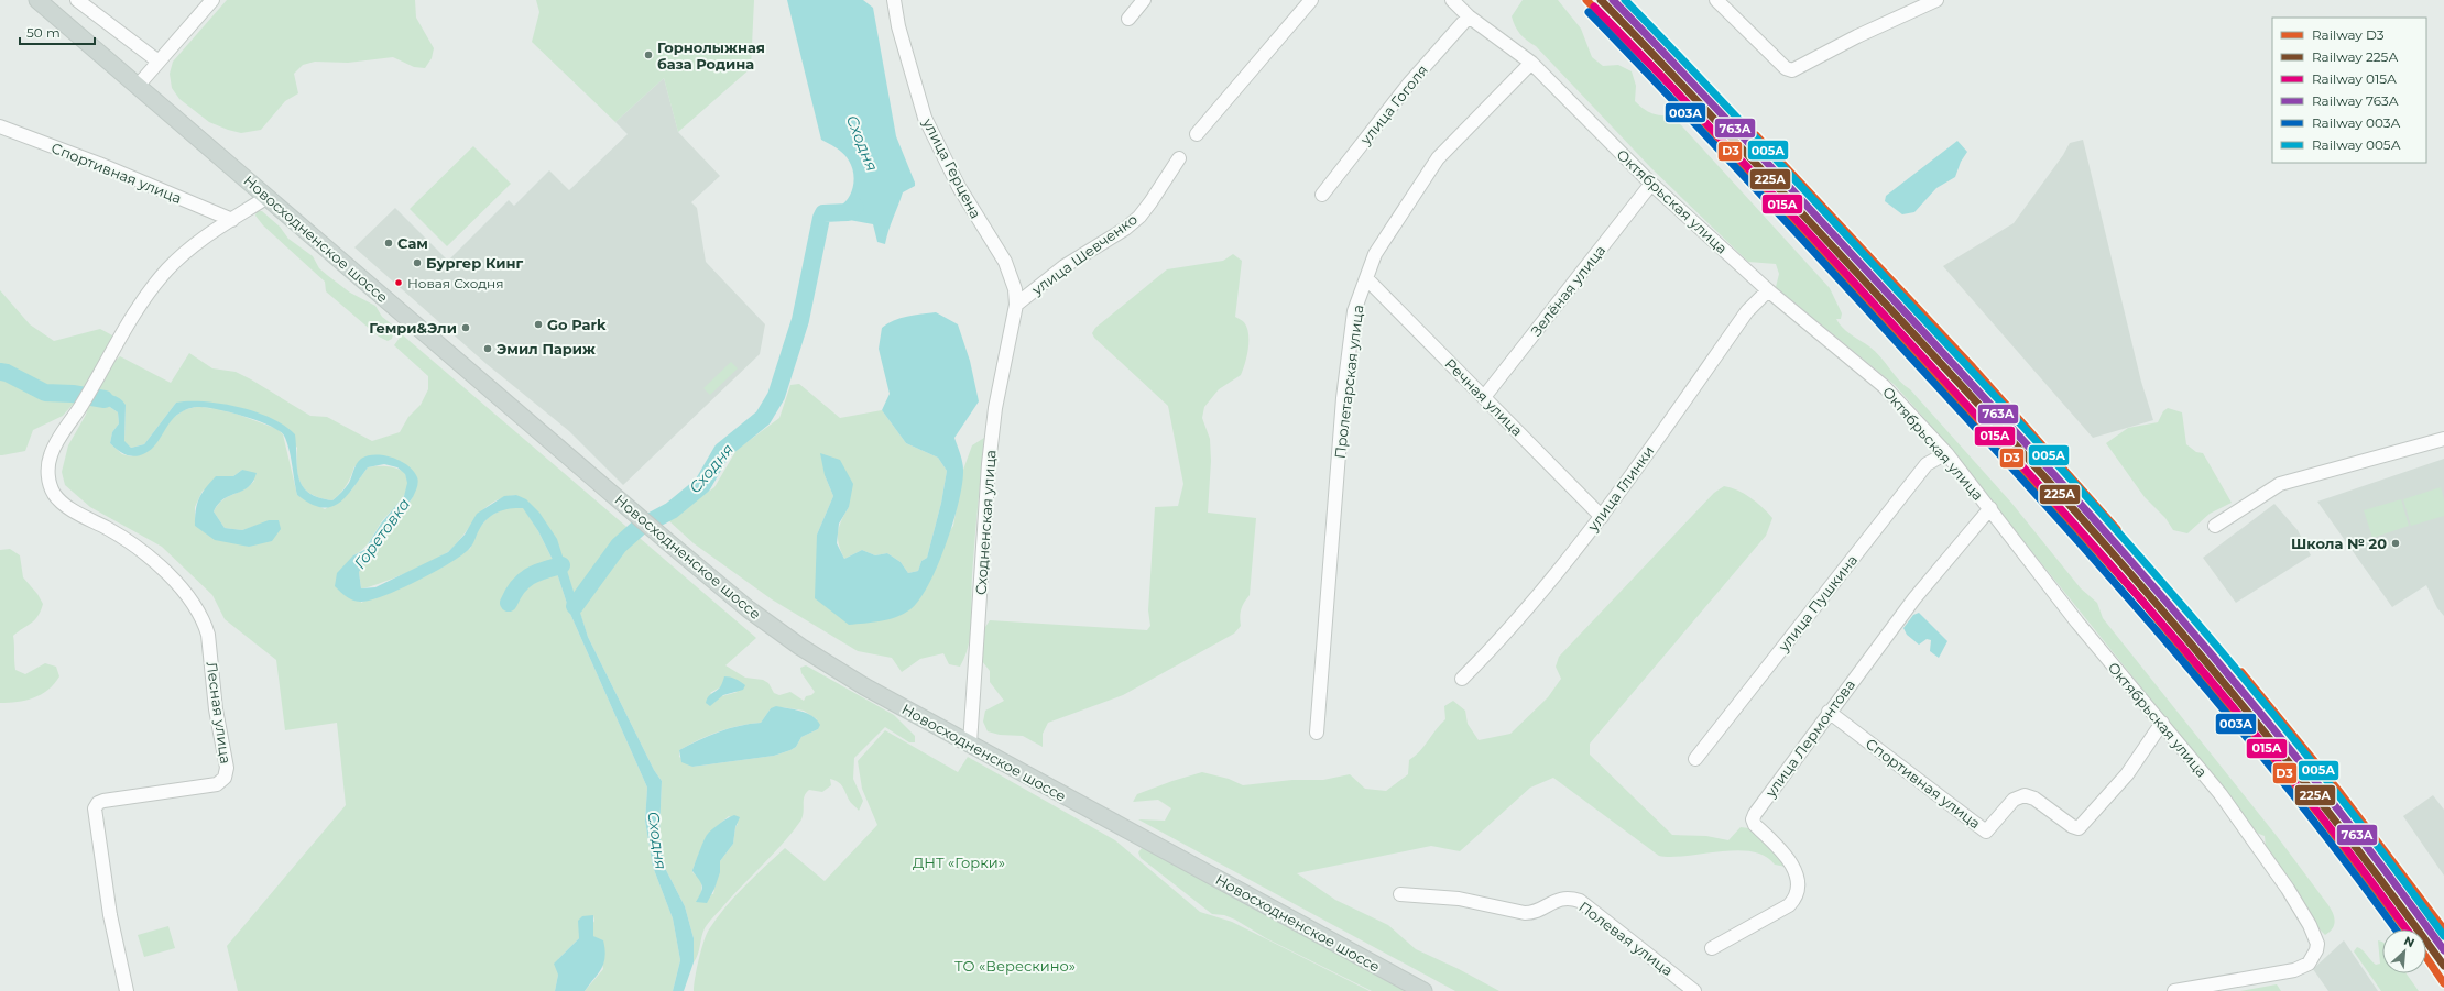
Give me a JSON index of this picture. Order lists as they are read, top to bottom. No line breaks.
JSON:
{"streets":{"main road":["Новосходненское шоссе"],"street":["улица Гоголя","улица Герцена","Спортивная улица","Октябрьская улица","улица Шевченко","Зелёная улица","Пролетарская улица","Речная улица","улица Глинки","Сходненская улица","улица Пушкина","Лесная улица","улица Лермонтова","Полевая улица"]},"crossings":[["улица Гоголя","Октябрьская улица"],["улица Герцена","улица Шевченко"],["улица Герцена","Сходненская улица"],["Спортивная улица","Октябрьская улица"],["Спортивная улица","Лесная улица"],["Спортивная улица","улица Лермонтова"],["Октябрьская улица","Зелёная улица"],["Октябрьская улица","Пролетарская улица"],["Октябрьская улица","улица Глинки"],["Октябрьская улица","улица Пушкина"],["Октябрьская улица","улица Лермонтова"],["Новосходненское шоссе","Сходненская улица"],["улица Шевченко","Сходненская улица"],["Зелёная улица","Речная улица"],["Пролетарская улица","Речная улица"],["Речная улица","улица Глинки"]],"water":["Сходня","Горетовка"],"parks":["ДНТ «Горки»","ТО «Верескино»"],"places":["Горнолыжная база Родина","Сам","Бургер Кинг","Новая Сходня","Go Park","Гемри&Эли","Эмил Париж","Школа № 20"],"lines":["rail line D3","rail line 225А","rail line 763А","rail line 005А","rail line 015А","rail line 003А"],"legend":["Railway D3","Railway 225А","Railway 015А","Railway 763А","Railway 003А","Railway 005А"],"scale_bar":"50 m","north":"top right"}
